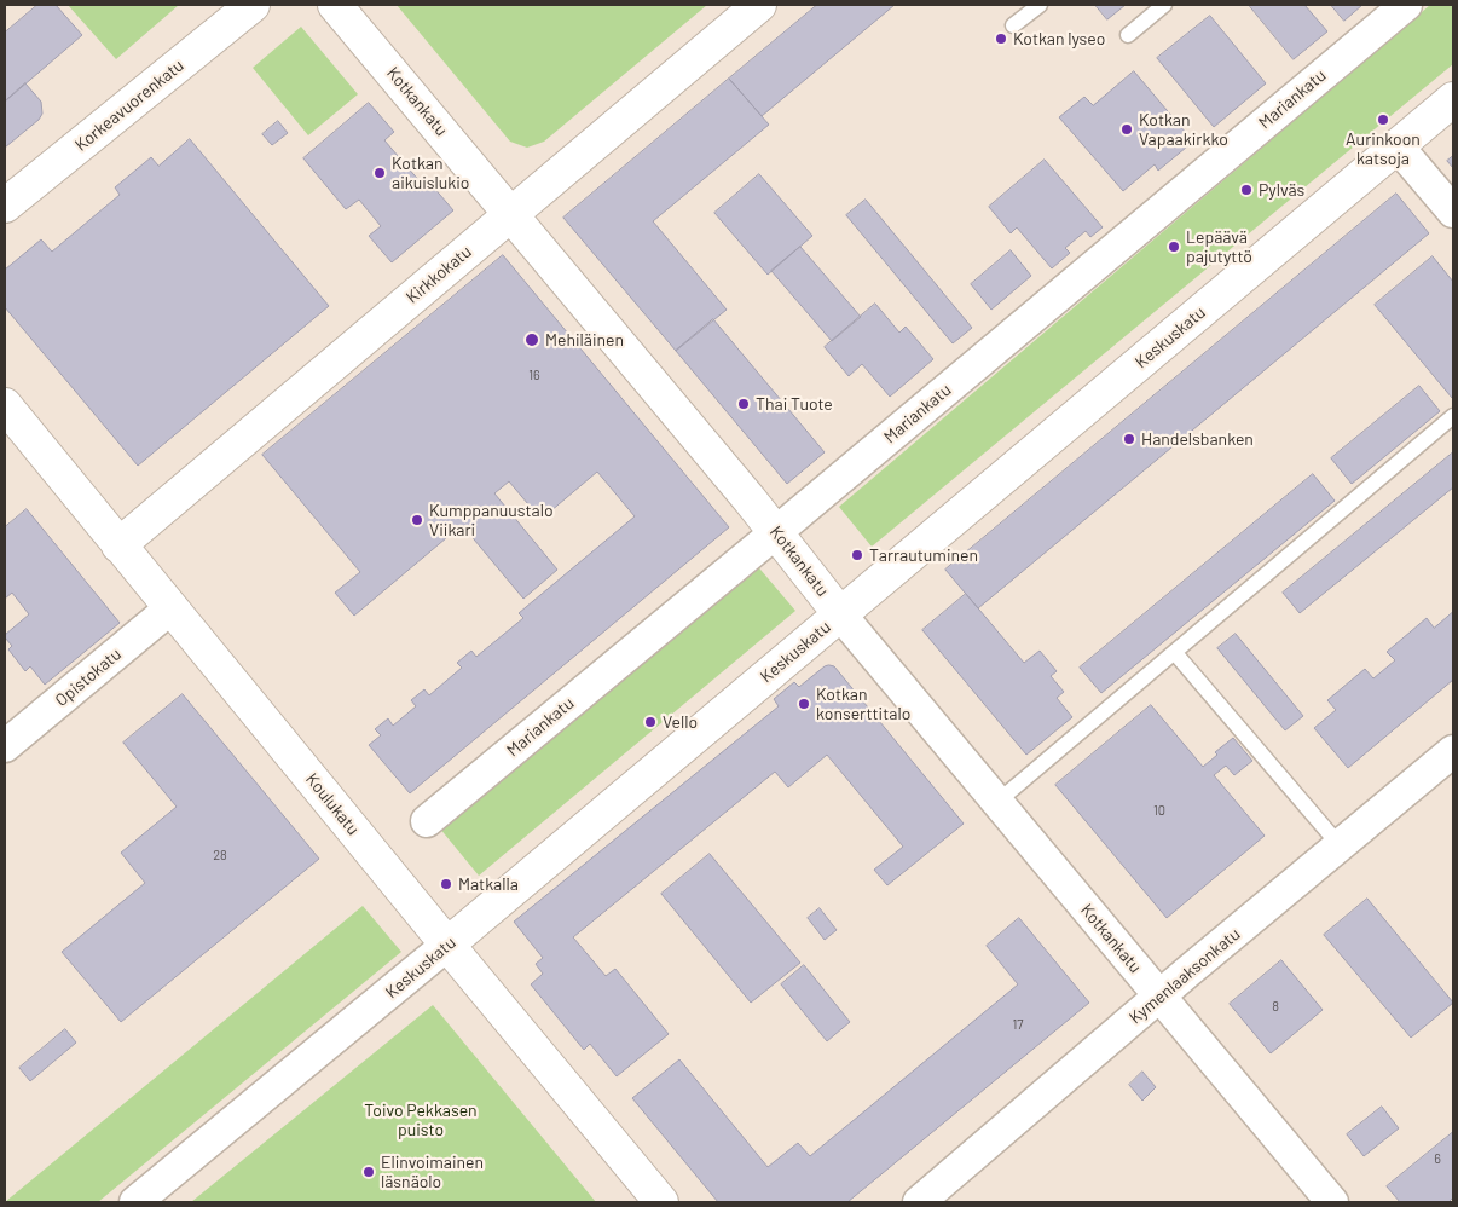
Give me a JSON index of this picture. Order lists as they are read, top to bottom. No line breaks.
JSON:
{"streets":{"main road":["Kotkankatu","Korkeavuorenkatu","Kirkkokatu","Keskuskatu","Koulukatu"],"street":["Mariankatu","Opistokatu","Kymenlaaksonkatu"]},"crossings":[["Mariankatu","Kotkankatu"],["Kotkankatu","Kirkkokatu"],["Kotkankatu","Keskuskatu"],["Kotkankatu","Kymenlaaksonkatu"],["Kirkkokatu","Koulukatu"],["Keskuskatu","Koulukatu"],["Opistokatu","Koulukatu"]],"parks":["Toivo Pekkasen puisto"],"places":["Kotkan lyseo","Aurinkoon katsoja","Kotkan Vapaakirkko","Kotkan aikuislukio","Pylväs","Lepäävä pajutyttö","Mehiläinen","Thai Tuote","Handelsbanken","Kumppanuustalo Viikari","Tarrautuminen","Kotkan konserttitalo","Vello","Matkalla","Elinvoimainen läsnäolo"],"house_numbers":["16","10","28","8","17","6"]}
